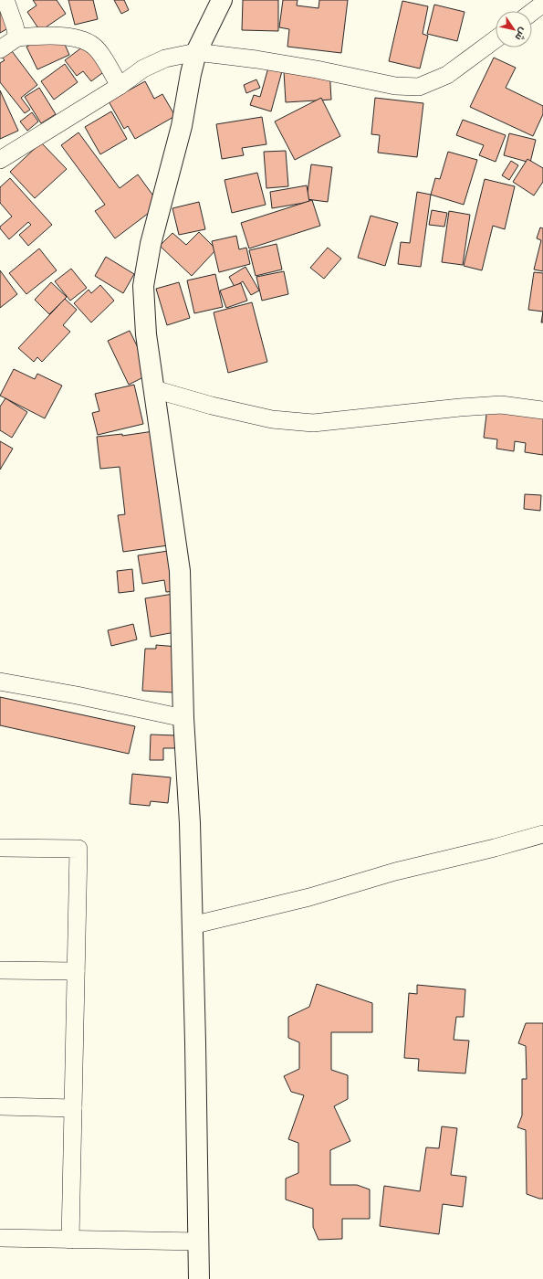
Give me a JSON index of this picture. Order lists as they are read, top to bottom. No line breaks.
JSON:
{"north":"bottom right"}
